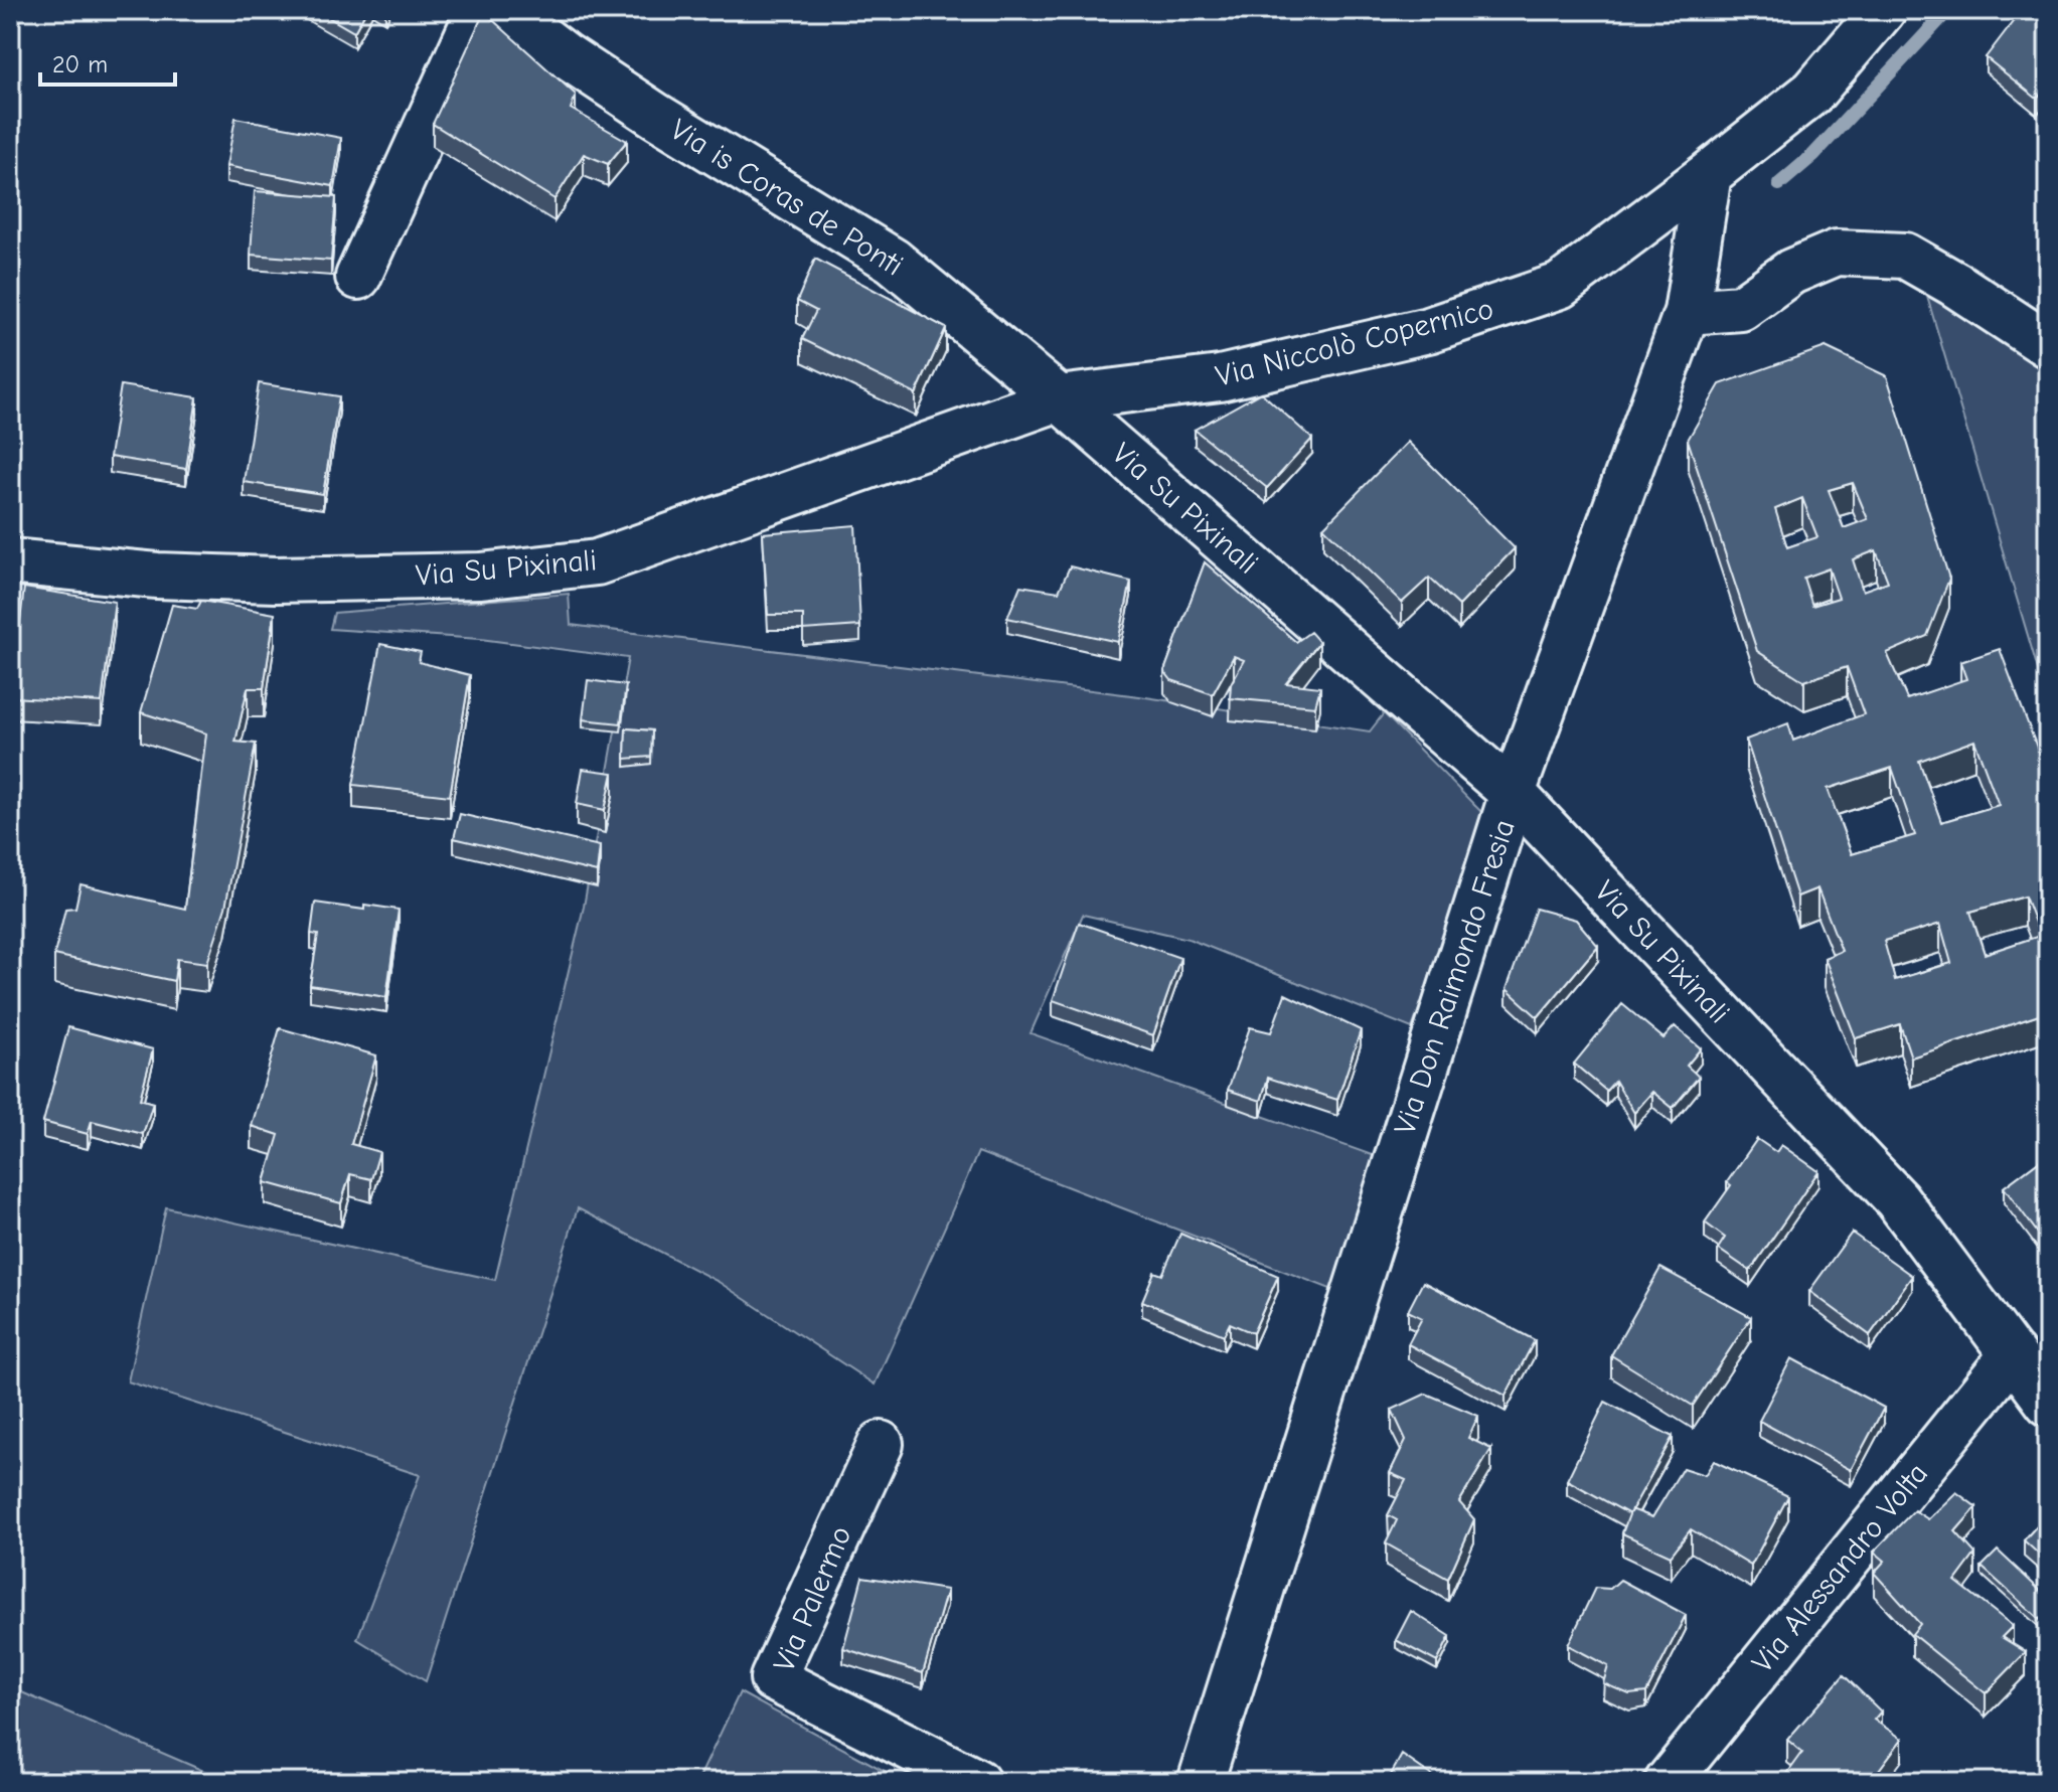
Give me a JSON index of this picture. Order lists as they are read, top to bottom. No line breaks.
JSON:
{"streets":{"street":["Via is Coras de Ponti","Via Niccolò Copernico","Via Su Pixinali","Via Don Raimondo Fresia","Via Alessandro Volta","Via Palermo"]},"crossings":[["Via is Coras de Ponti","Via Niccolò Copernico"],["Via is Coras de Ponti","Via Su Pixinali"],["Via Niccolò Copernico","Via Su Pixinali"],["Via Niccolò Copernico","Via Don Raimondo Fresia"],["Via Su Pixinali","Via Don Raimondo Fresia"],["Via Su Pixinali","Via Alessandro Volta"]],"scale_bar":"20 m"}
